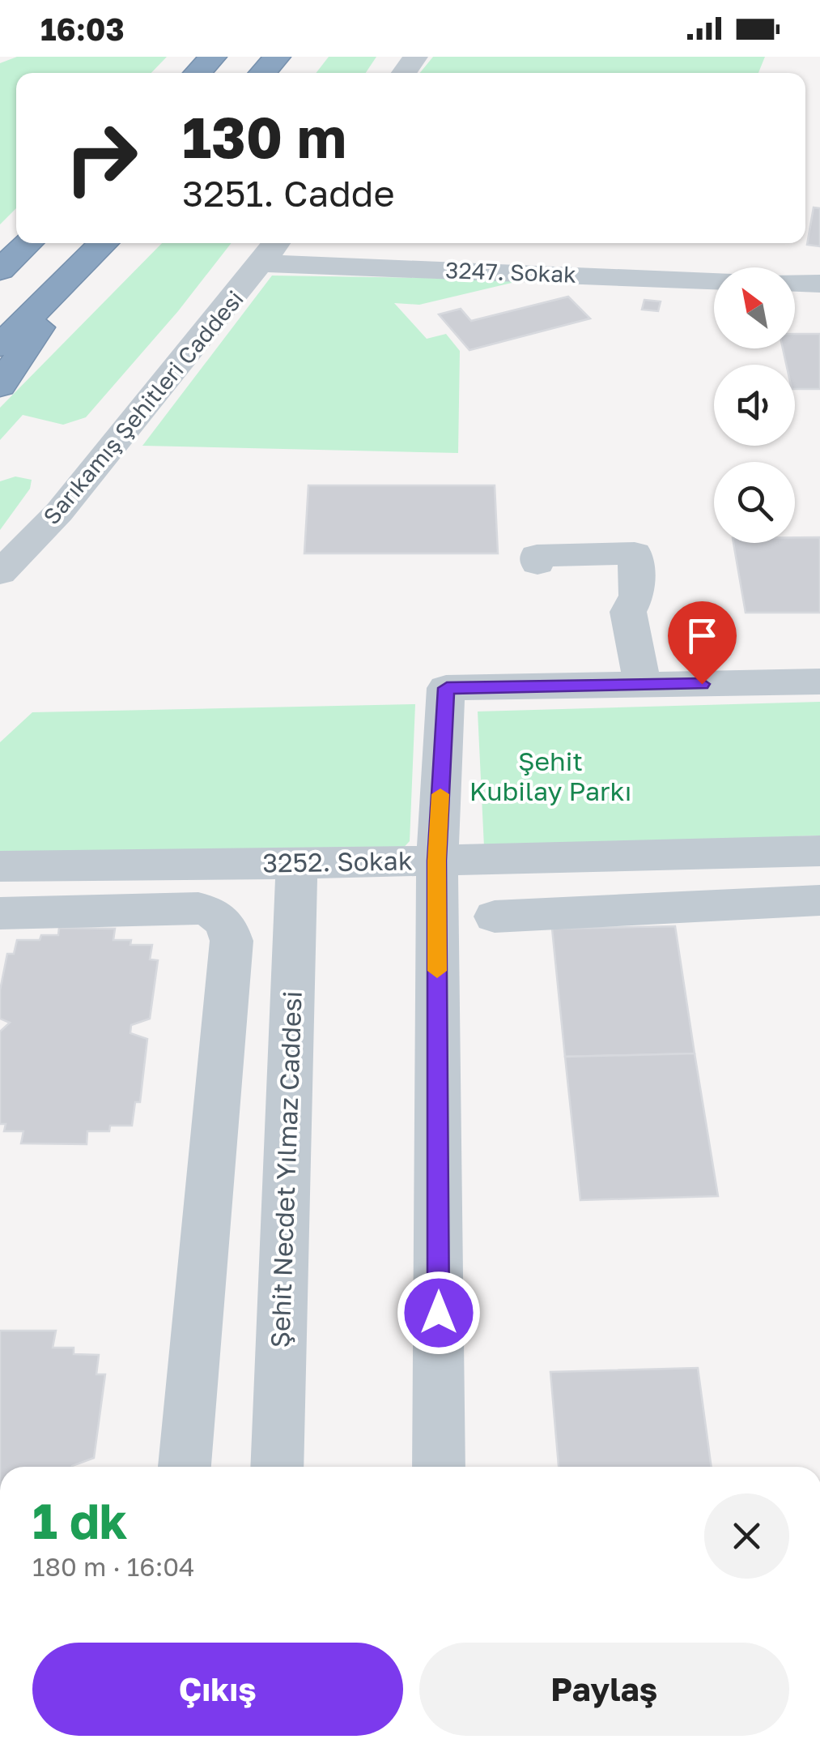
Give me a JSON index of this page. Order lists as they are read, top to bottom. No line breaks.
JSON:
{"streets":{"street":["3247. Sokak","Sarıkamış Şehitleri Caddesi","3252. Sokak","Şehit Necdet Yılmaz Caddesi"]},"crossings":[["3247. Sokak","Sarıkamış Şehitleri Caddesi"],["3252. Sokak","Şehit Necdet Yılmaz Caddesi"]],"parks":["Şehit Kubilay Parkı"],"north":"top left","page":{"status":"16:03","turn":["130 m","3251. Cadde"],"heading":["1 dk","180 m · 16:04"],"buttons":["Çıkış","Paylaş"]}}
